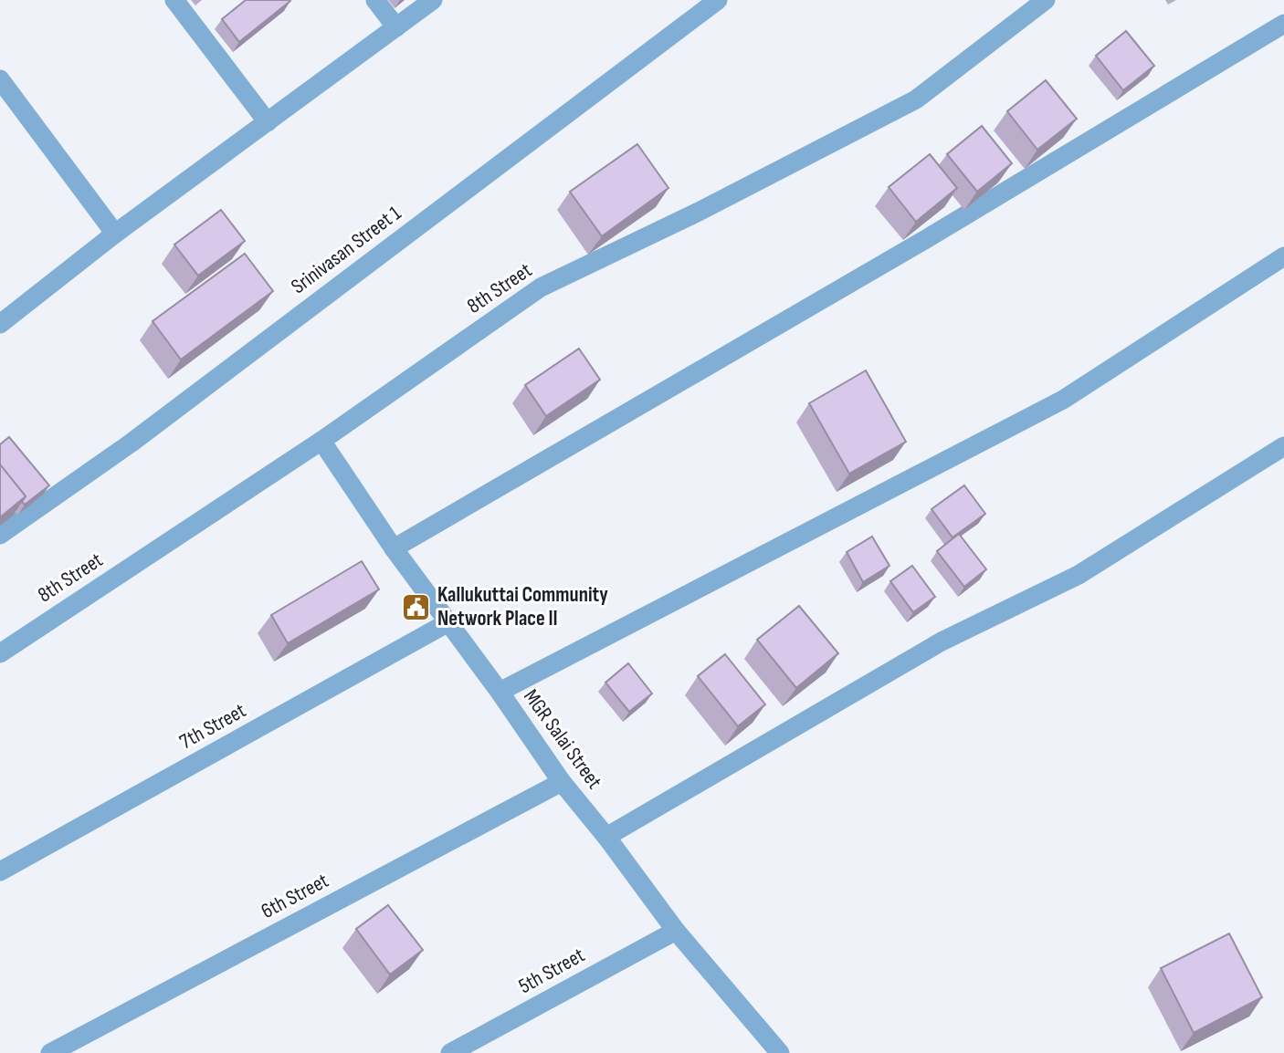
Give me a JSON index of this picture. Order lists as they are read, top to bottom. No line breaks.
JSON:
{"streets":{"street":["Srinivasan Street 1","8th Street","7th Street","MGR Salai Street","6th Street","5th Street"]},"crossings":[["8th Street","MGR Salai Street"],["7th Street","MGR Salai Street"],["MGR Salai Street","6th Street"],["MGR Salai Street","5th Street"]],"places":{"public building":["Kallukuttai Community Network Place II"]}}
